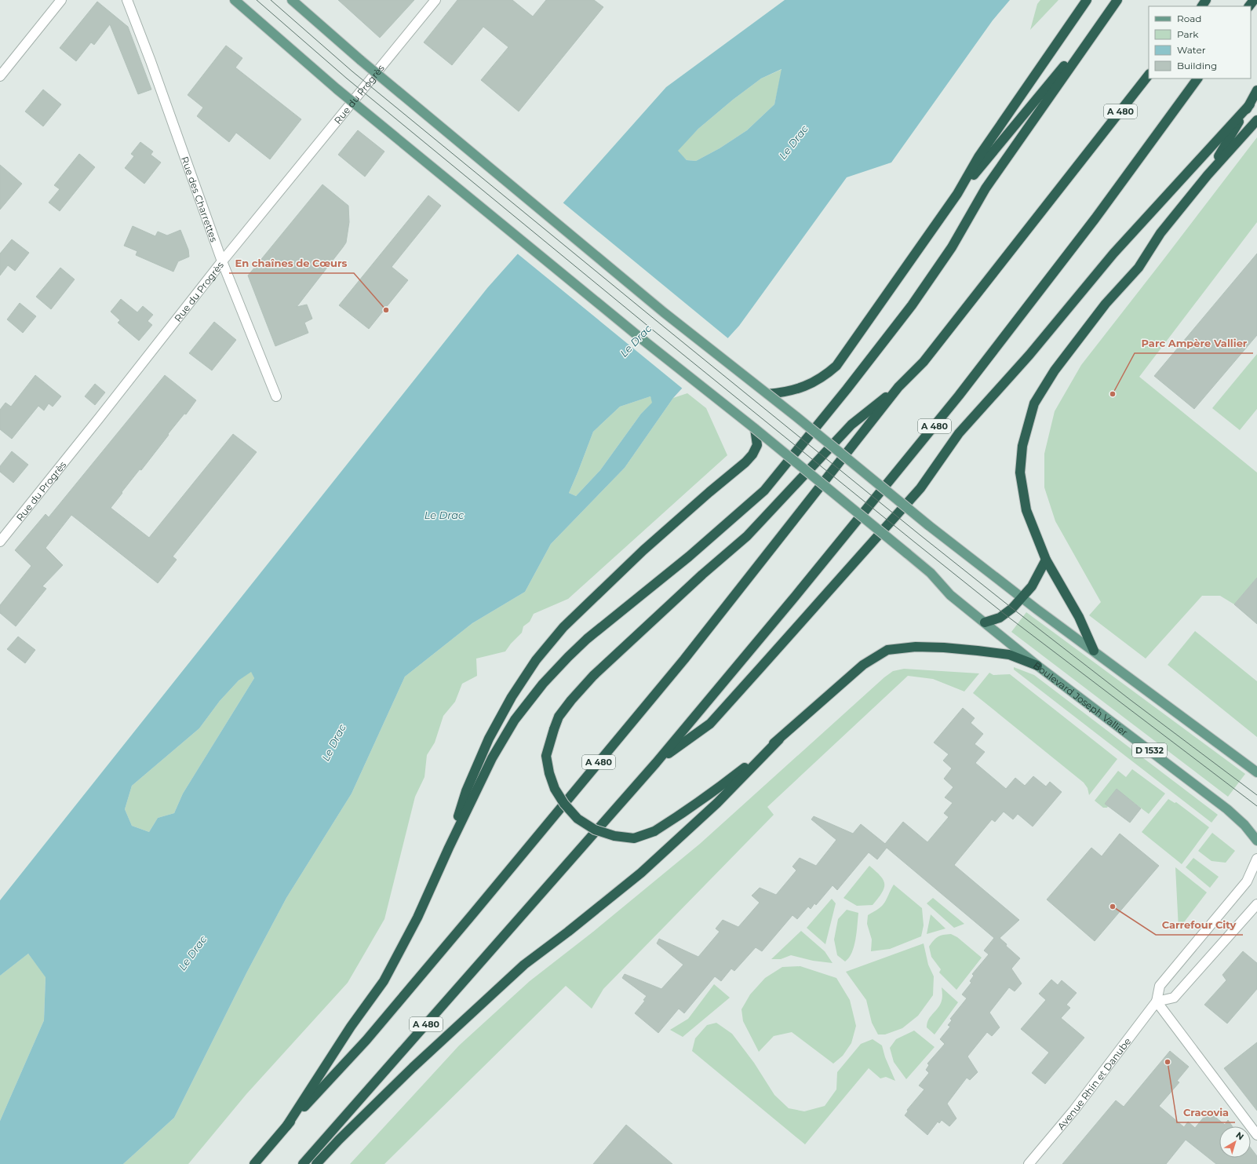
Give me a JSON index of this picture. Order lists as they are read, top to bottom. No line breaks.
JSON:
{"streets":{"highway":["A 480"],"main road":["Boulevard Joseph Vallier","D 1532"],"street":["Rue du Progrès","Rue des Charrettes","Avenue Rhin et Danube"]},"crossings":[["Rue du Progrès","Rue des Charrettes"],["Boulevard Joseph Vallier","D 1532"]],"water":["Le Drac"],"places":["En chaînes de Cœurs","Parc Ampère Vallier","Carrefour City","Cracovia"],"legend":["Road","Park","Water","Building"],"north":"top right"}
